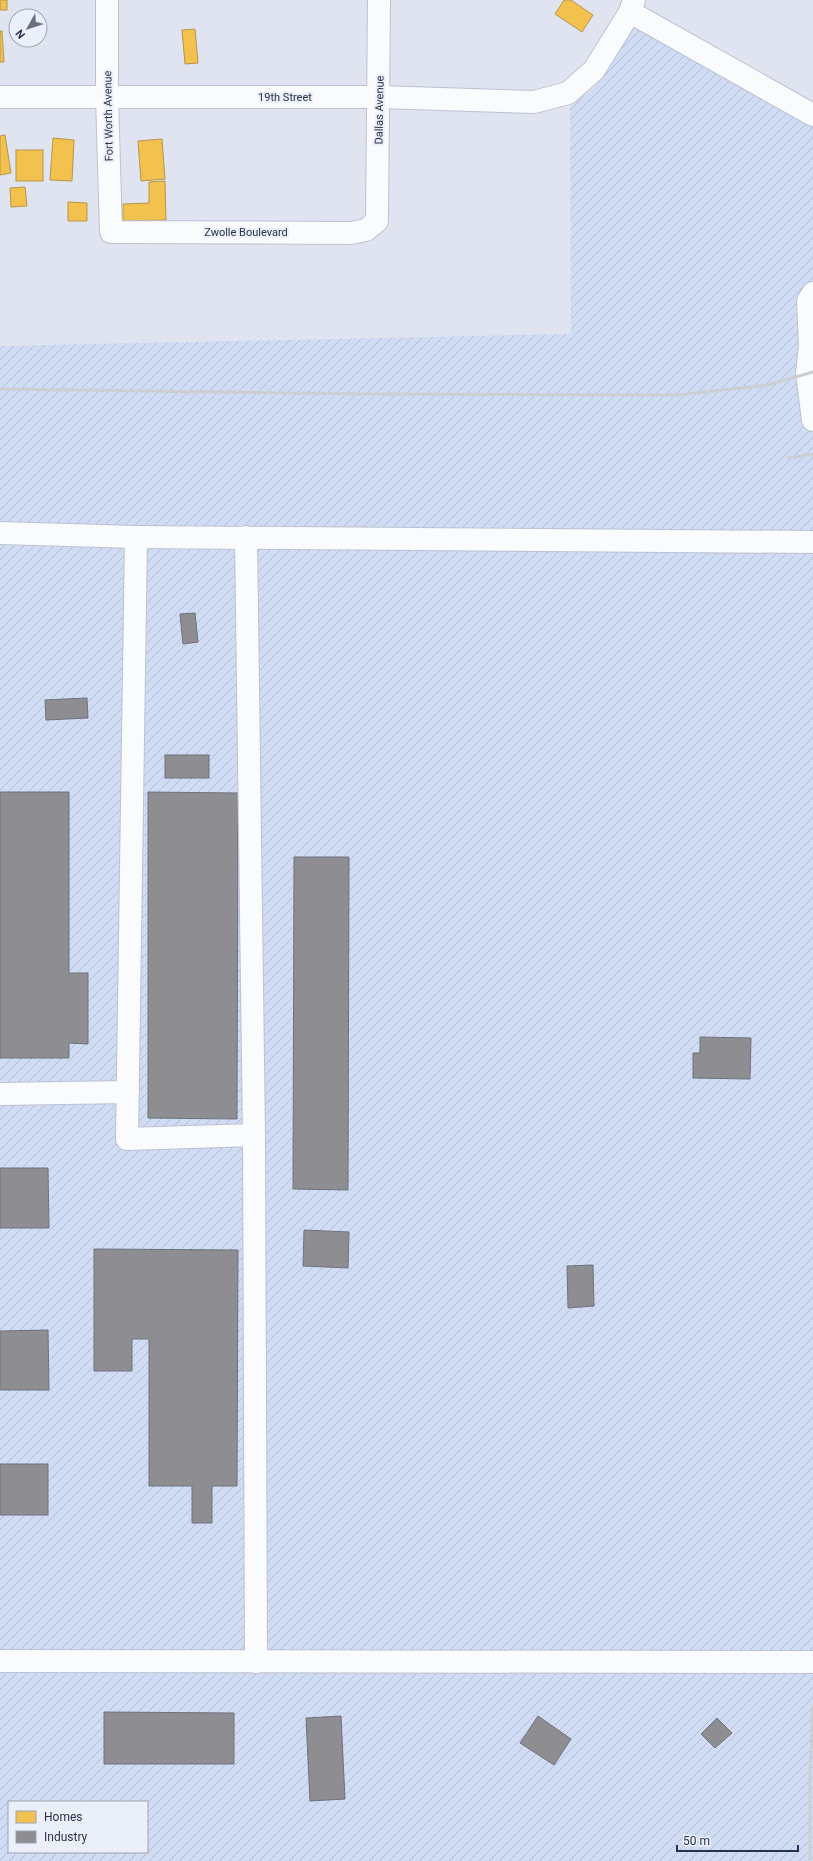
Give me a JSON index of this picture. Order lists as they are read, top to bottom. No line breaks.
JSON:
{"streets":{"street":["19th Street","Dallas Avenue","Fort Worth Avenue","Zwolle Boulevard"]},"crossings":[["19th Street","Dallas Avenue"],["19th Street","Fort Worth Avenue"],["Dallas Avenue","Zwolle Boulevard"],["Fort Worth Avenue","Zwolle Boulevard"]],"legend":["Homes","Industry"],"scale_bar":"50 m","north":"bottom left"}
